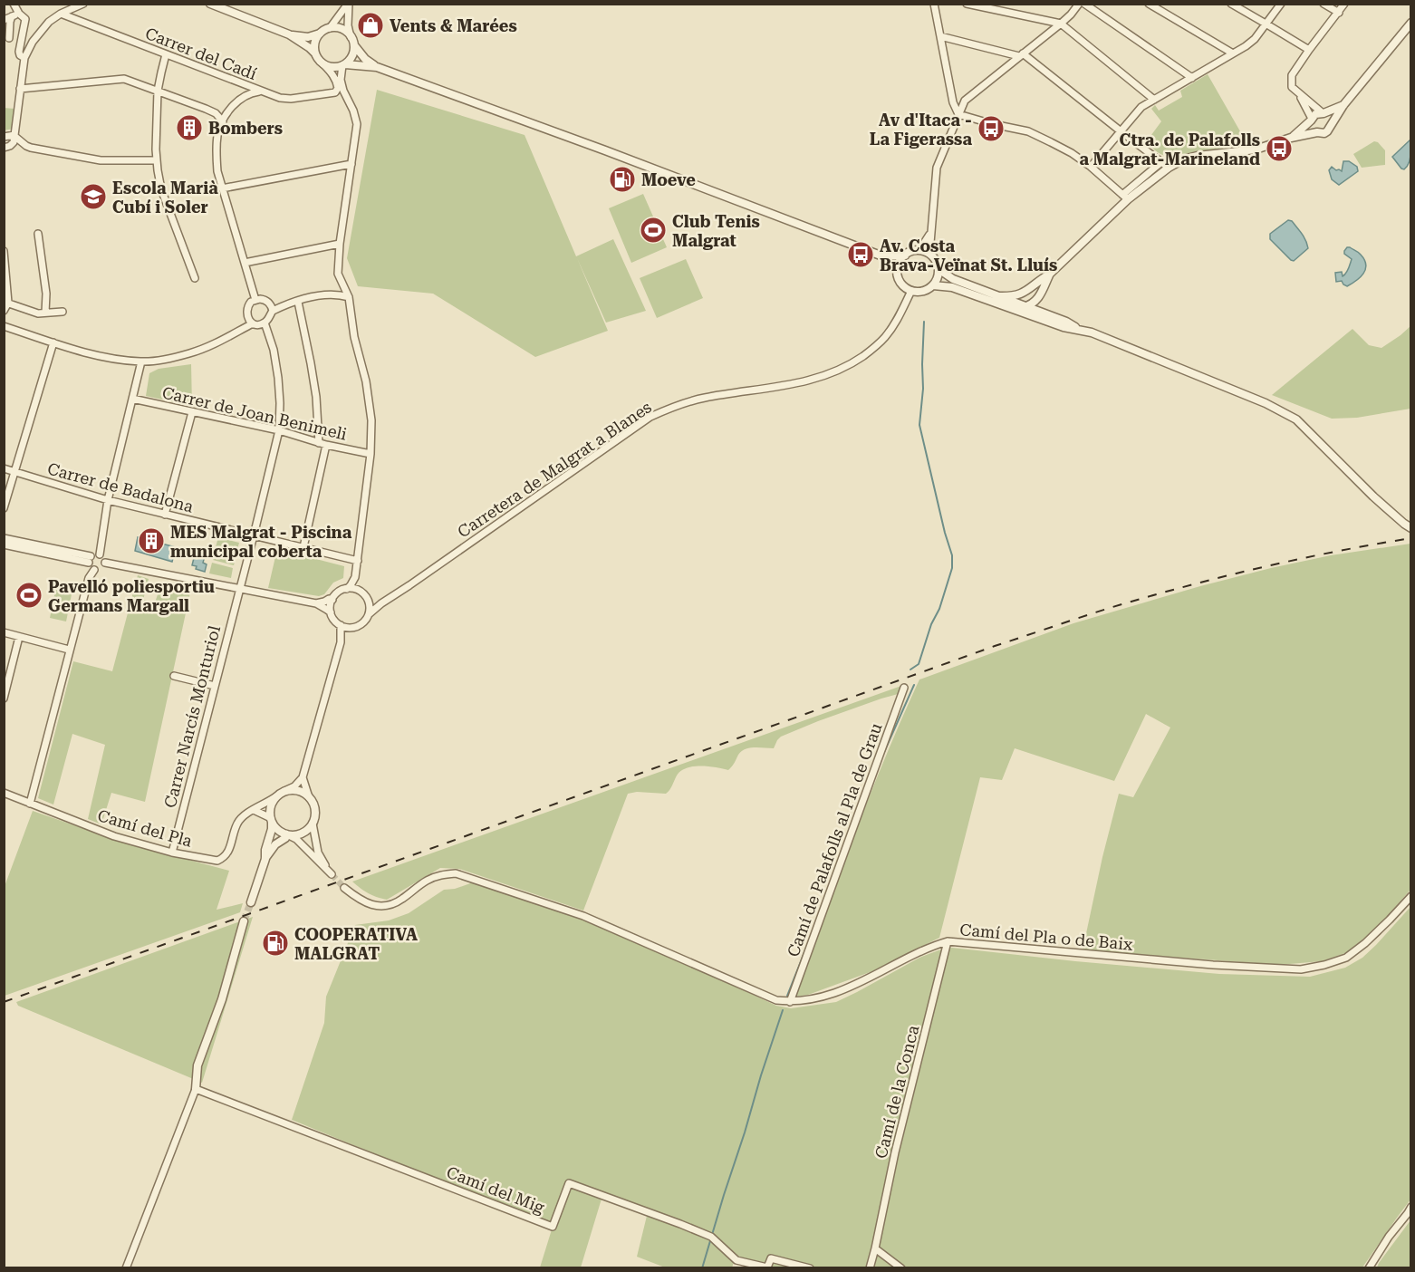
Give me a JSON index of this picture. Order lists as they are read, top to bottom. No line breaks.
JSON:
{"streets":{"street":["Carrer del Cadí","Carrer de Joan Benimeli","Carretera de Malgrat a Blanes","Carrer de Badalona","Carrer Narcís Monturiol","Camí del Pla","Camí de Palafolls al Pla de Grau","Camí del Pla o de Baix","Camí de la Conca","Camí del Mig"]},"crossings":[["Carrer de Joan Benimeli","Carrer Narcís Monturiol"],["Carrer de Badalona","Carrer Narcís Monturiol"],["Carrer Narcís Monturiol","Camí del Pla"],["Camí de Palafolls al Pla de Grau","Camí del Pla o de Baix"],["Camí del Pla o de Baix","Camí de la Conca"]],"places":{"shop":["Vents & Marées"],"building":["Bombers","MES Malgrat - Piscina municipal coberta"],"bus stop":["Av d'Itaca - La Figerassa","Ctra. de Palafolls a Malgrat-Marineland","Av. Costa Brava-Veïnat St. Lluís"],"fuel station":["Moeve","COOPERATIVA MALGRAT"],"school or university":["Escola Marià Cubí i Soler"],"sports":["Club Tenis Malgrat","Pavelló poliesportiu Germans Margall"]}}
